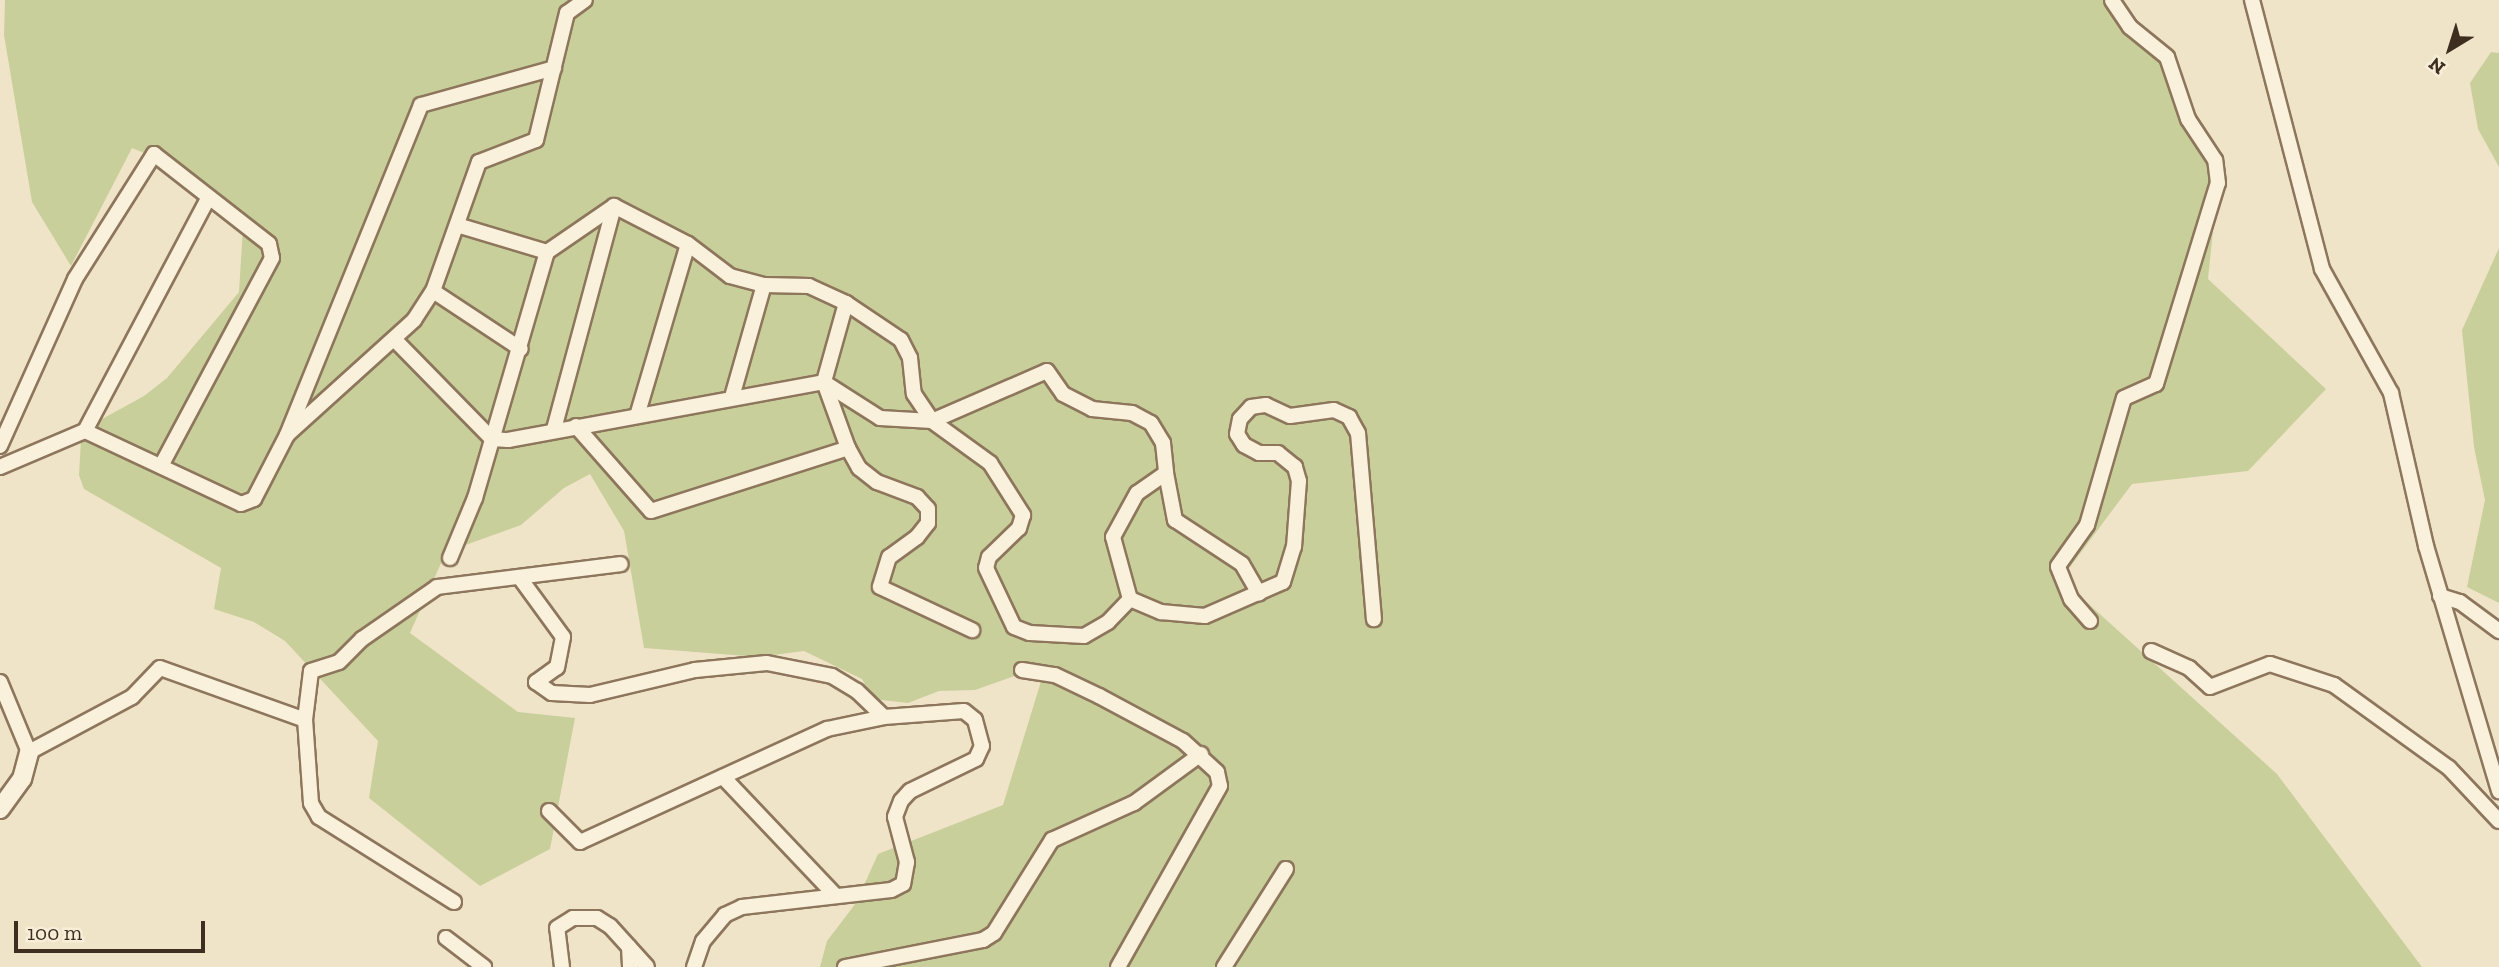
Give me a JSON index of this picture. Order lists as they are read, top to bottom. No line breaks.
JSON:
{"scale_bar":"100 m","north":"bottom left"}
